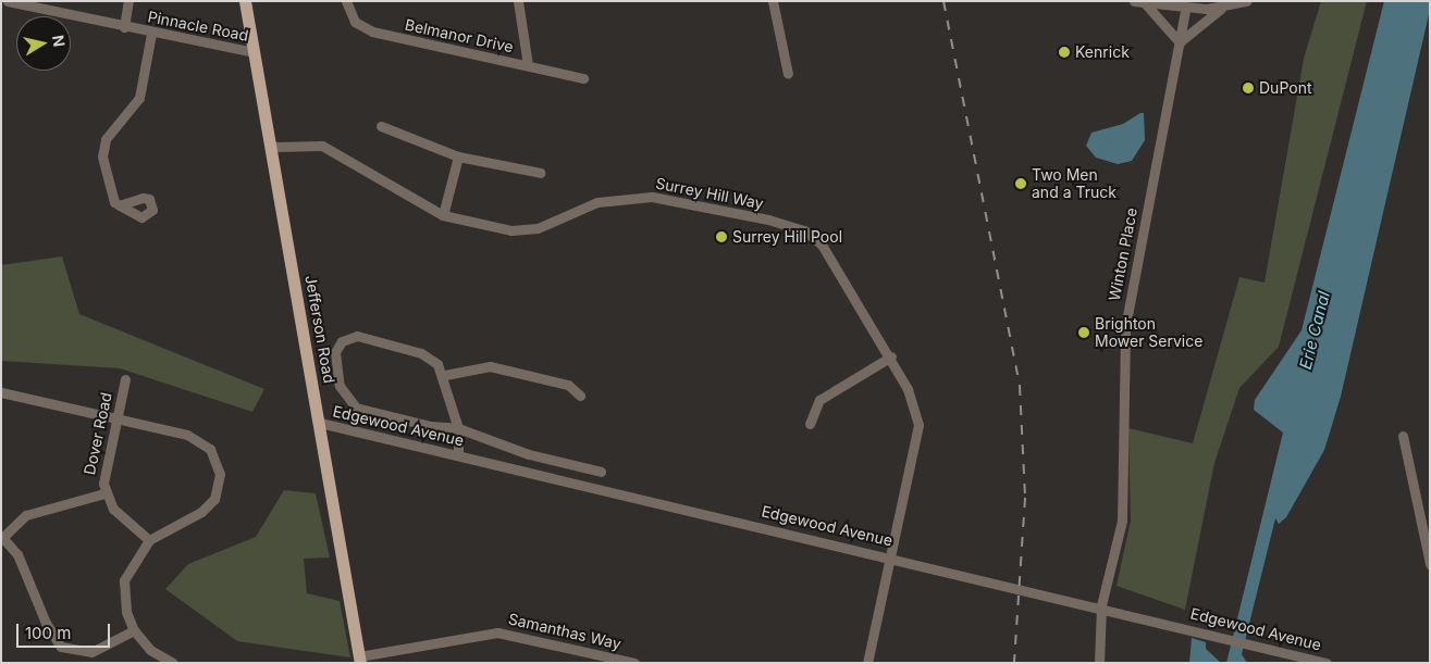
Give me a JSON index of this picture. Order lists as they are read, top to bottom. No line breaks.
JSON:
{"streets":{"main road":["Jefferson Road"],"street":["Pinnacle Road","Belmanor Drive","Surrey Hill Way","Winton Place","Edgewood Avenue","Dover Road","Samanthas Way"]},"crossings":[["Pinnacle Road","Jefferson Road"],["Surrey Hill Way","Jefferson Road"],["Surrey Hill Way","Edgewood Avenue"],["Winton Place","Edgewood Avenue"],["Jefferson Road","Edgewood Avenue"],["Jefferson Road","Samanthas Way"]],"water":["Erie Canal"],"places":["Kenrick","DuPont","Two Men and a Truck","Surrey Hill Pool","Brighton Mower Service"],"scale_bar":"100 m","north":"right"}
